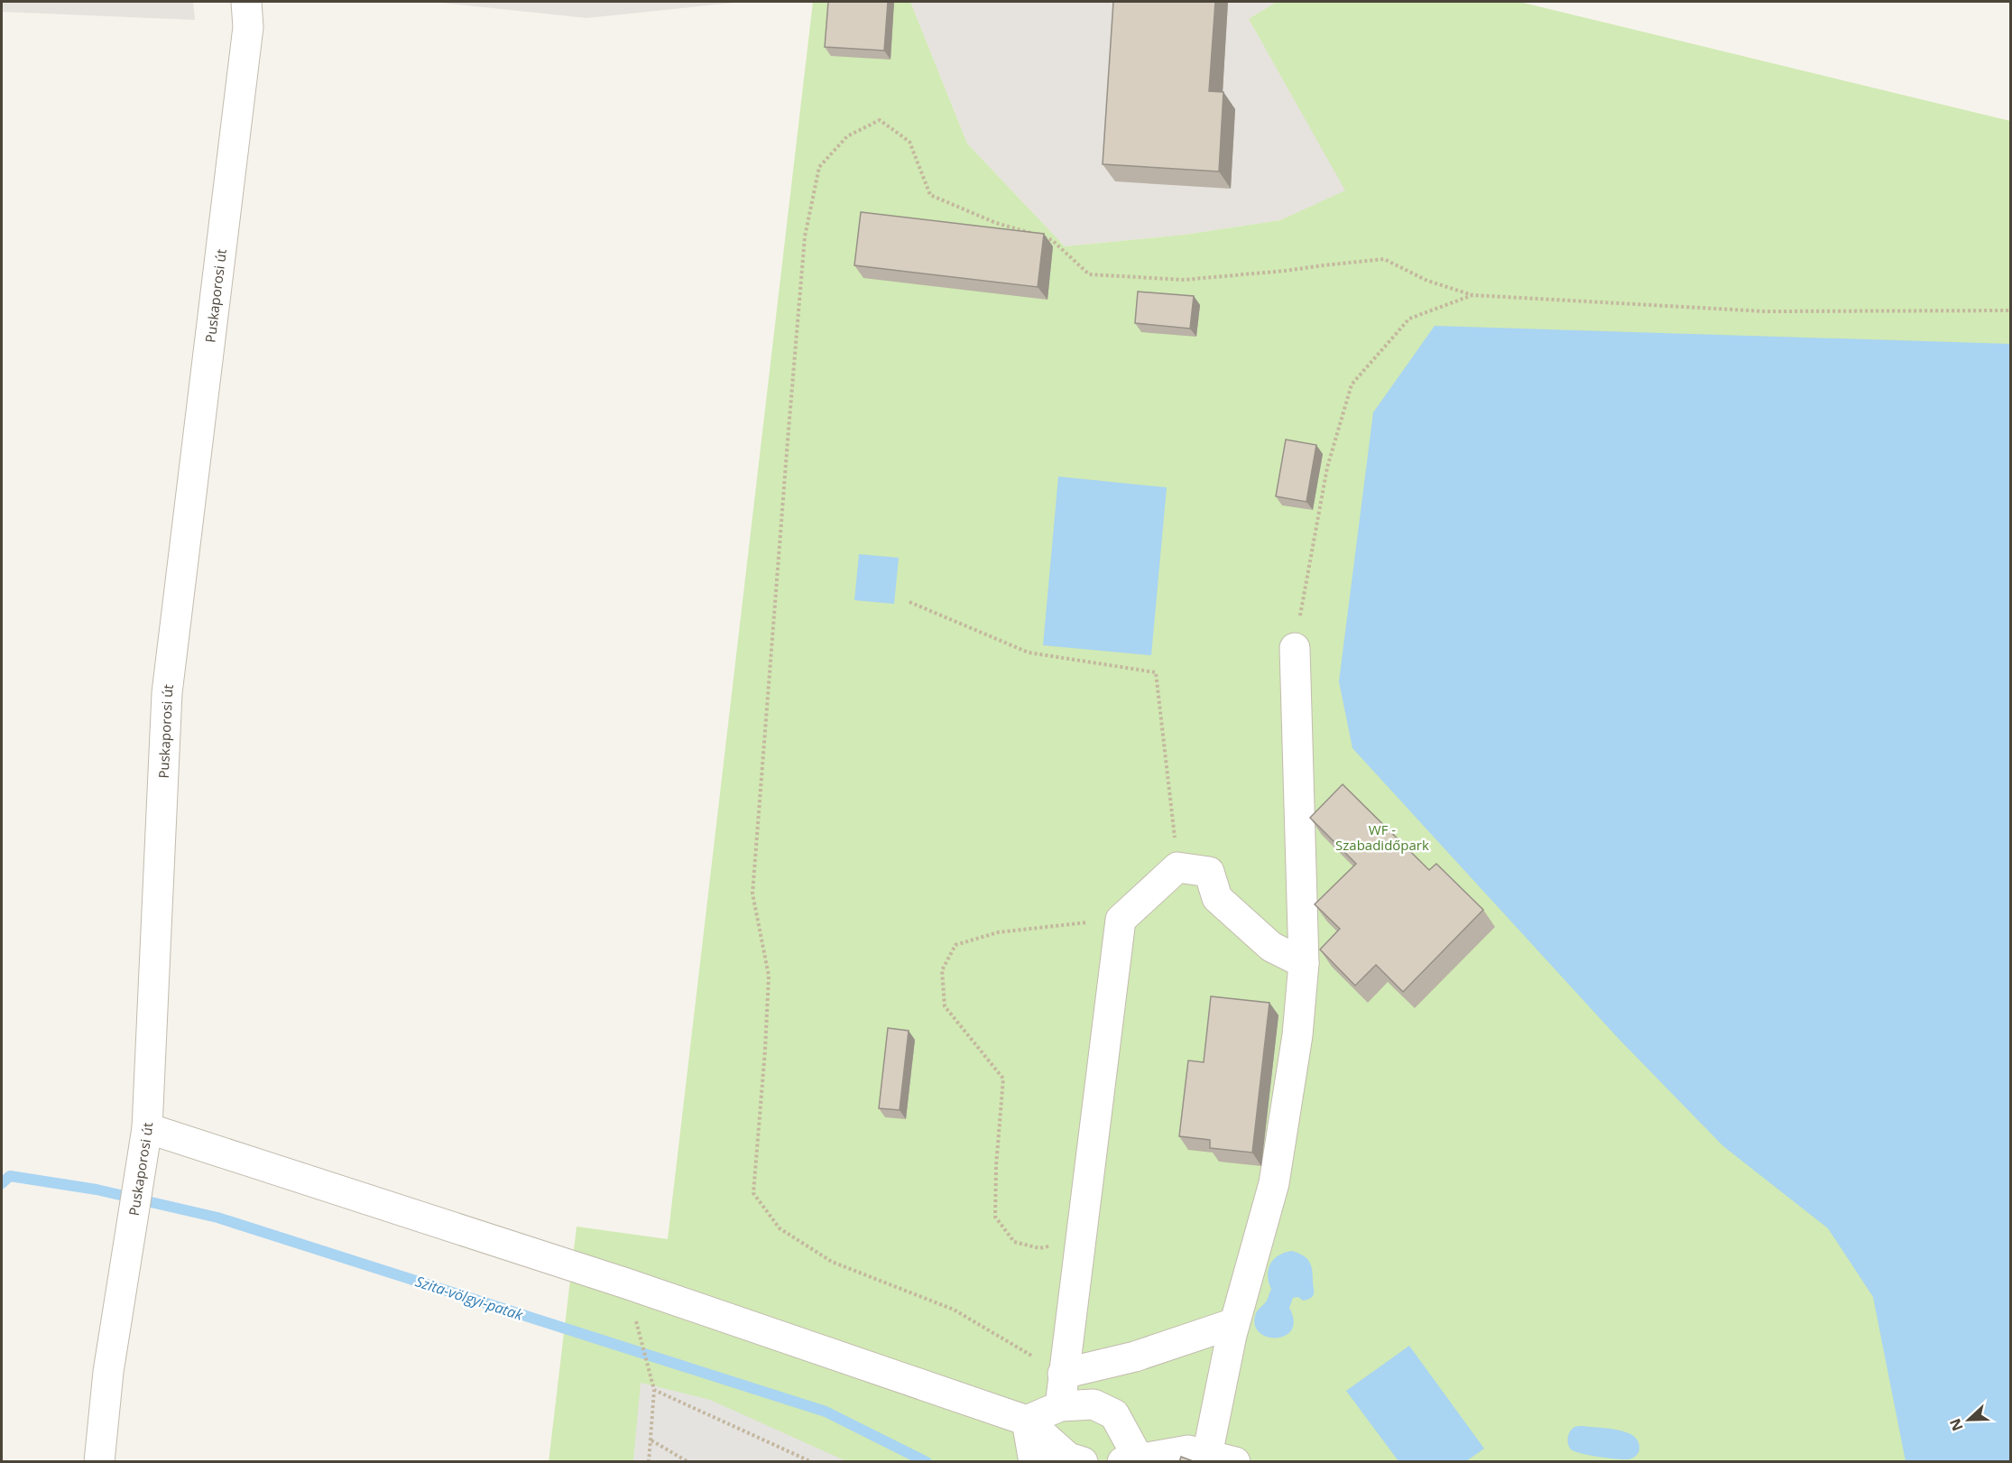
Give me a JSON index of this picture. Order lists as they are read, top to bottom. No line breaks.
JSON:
{"streets":{"street":["Puskaporosi út"]},"water":["Szita-völgyi-patak"],"parks":["WF - Szabadidőpark"],"north":"left"}
